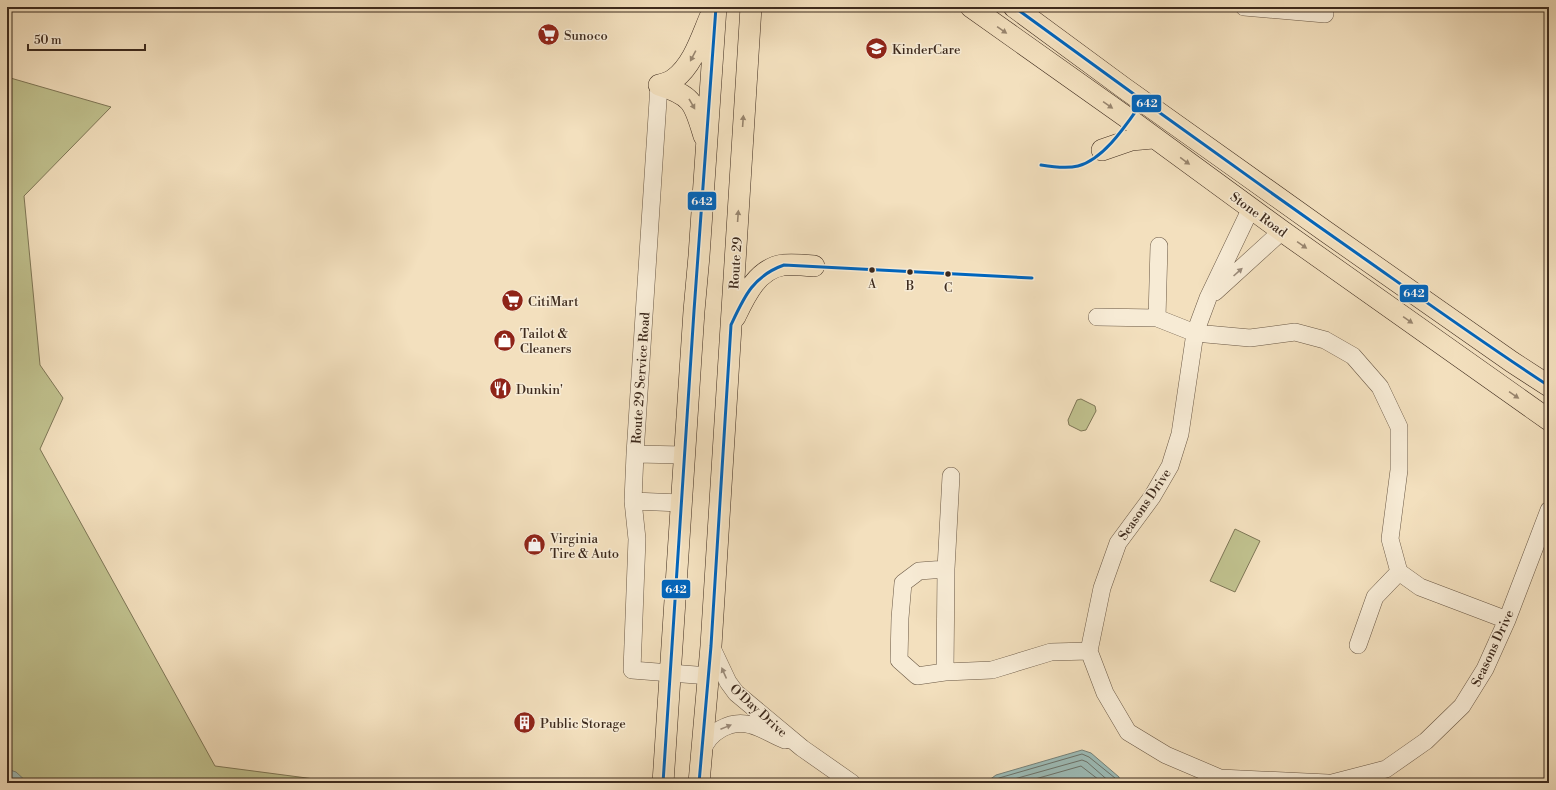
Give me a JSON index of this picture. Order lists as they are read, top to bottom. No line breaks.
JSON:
{"streets":{"main road":["Stone Road","Route 29"],"street":["Route 29 Service Road","Seasons Drive","O'Day Drive"]},"crossings":[["Stone Road","Seasons Drive"],["Route 29","O'Day Drive"]],"places":{"supermarket":["Sunoco","CitiMart"],"school or university":["KinderCare"],"other":["A","B","C"],"shop":["Tailot & Cleaners","Virginia Tire & Auto"],"restaurant":["Dunkin'"],"building":["Public Storage"]},"lines":["transit line 642"],"scale_bar":"50 m"}
